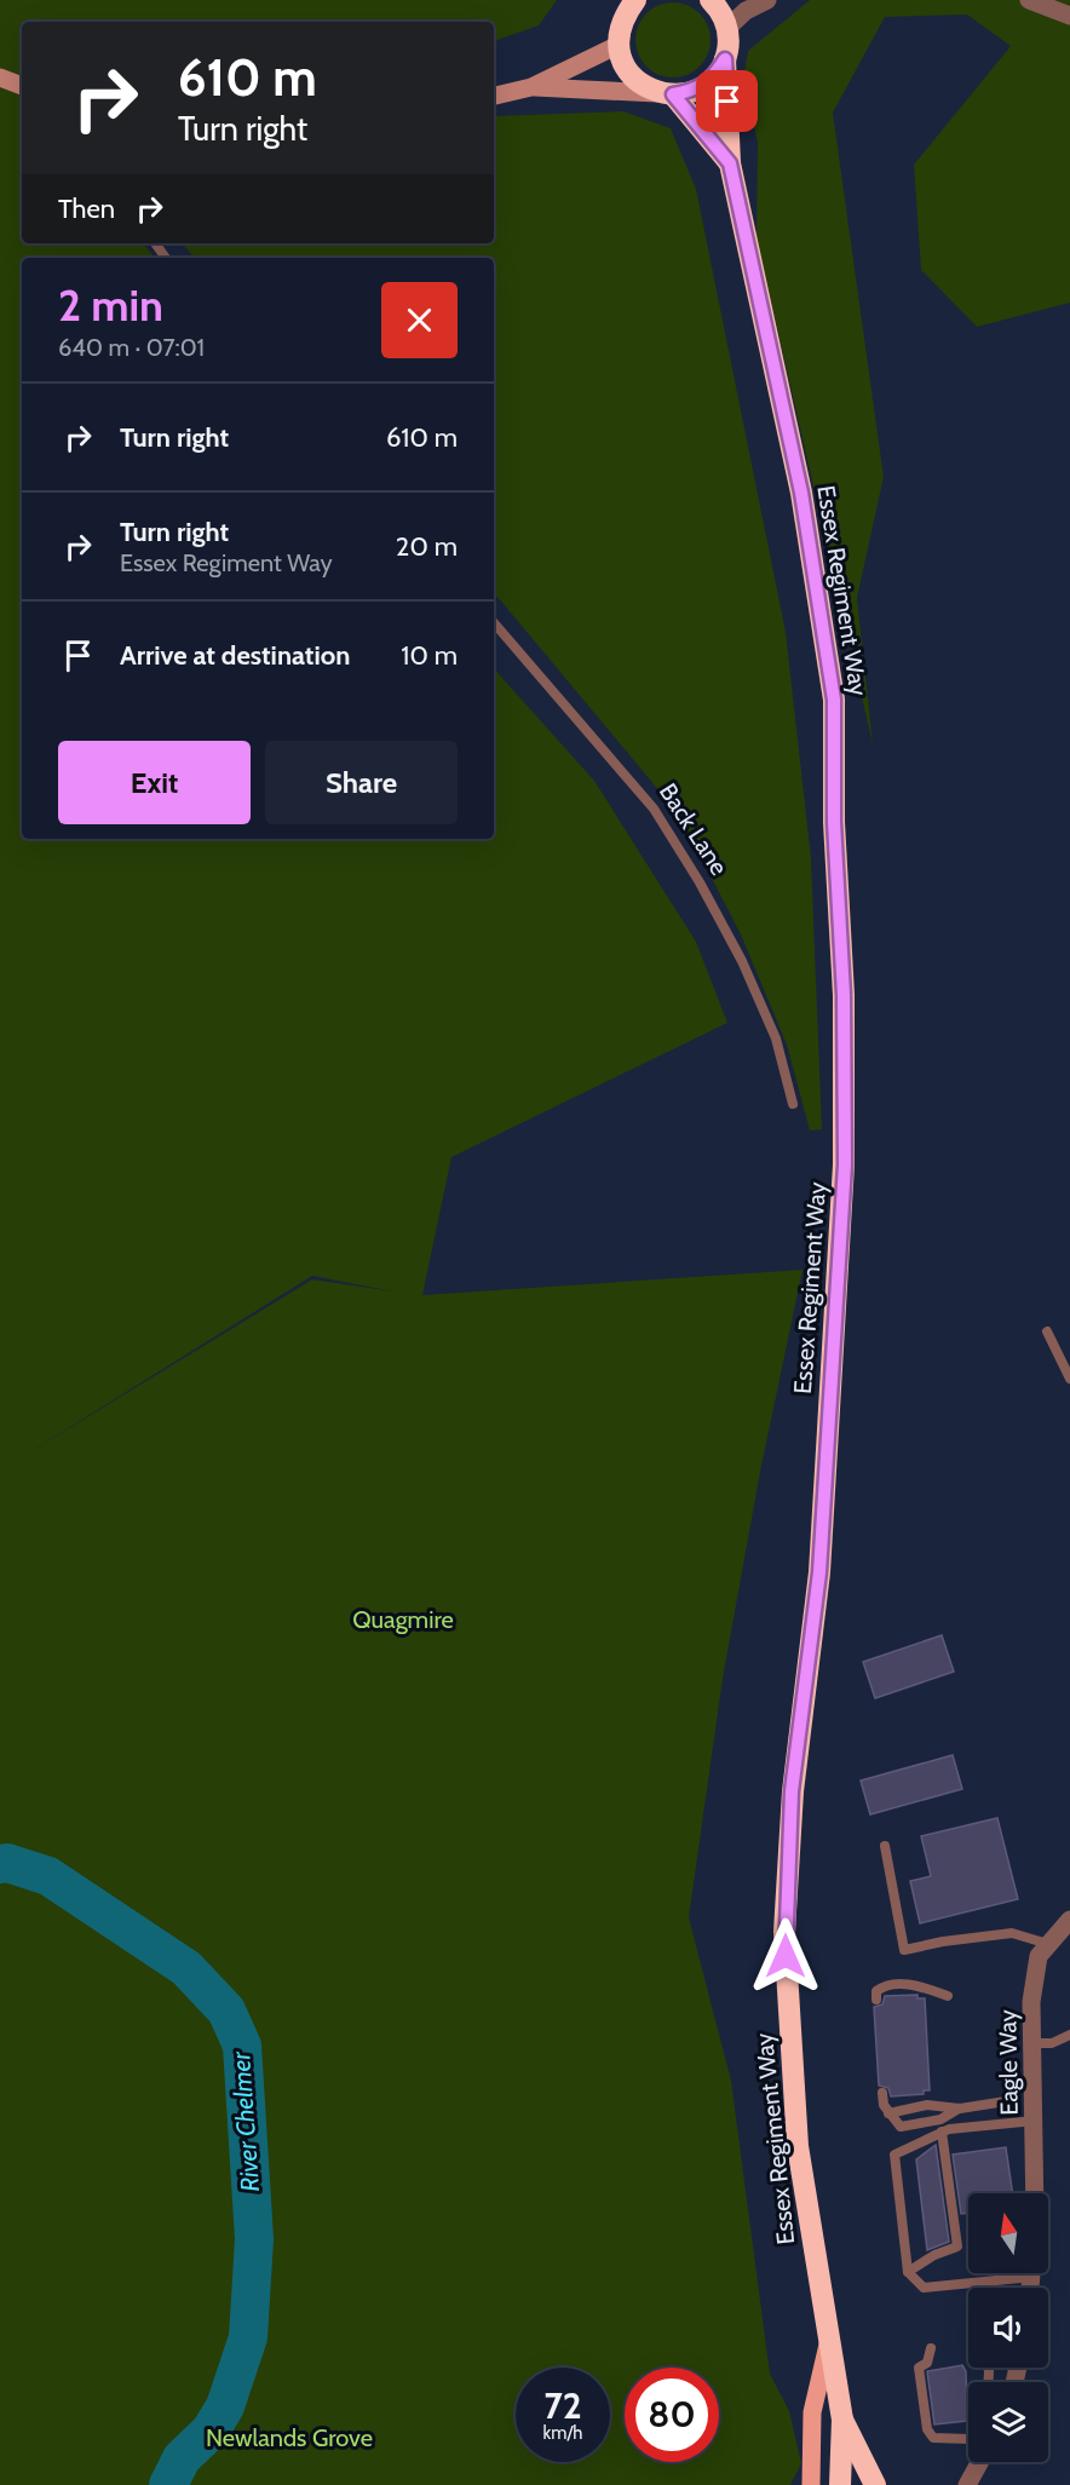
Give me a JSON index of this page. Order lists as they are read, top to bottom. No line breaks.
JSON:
{"streets":{"highway":["Essex Regiment Way"],"street":["Eagle Way"],"lane":["Back Lane"]},"water":["River Chelmer"],"parks":["Quagmire","Newlands Grove"],"north":"top","page":{"turn":["610 m","Turn right"],"then":"Then","heading":["2 min","640 m · 07:01"],"list":[{"name":"Turn right","value":"610 m"},{"name":"Turn right","note":"Essex Regiment Way","value":"20 m"},{"name":"Arrive at destination","value":"10 m"}],"buttons":["Exit","Share"],"speed":"72 km/h","limit":"80"}}
